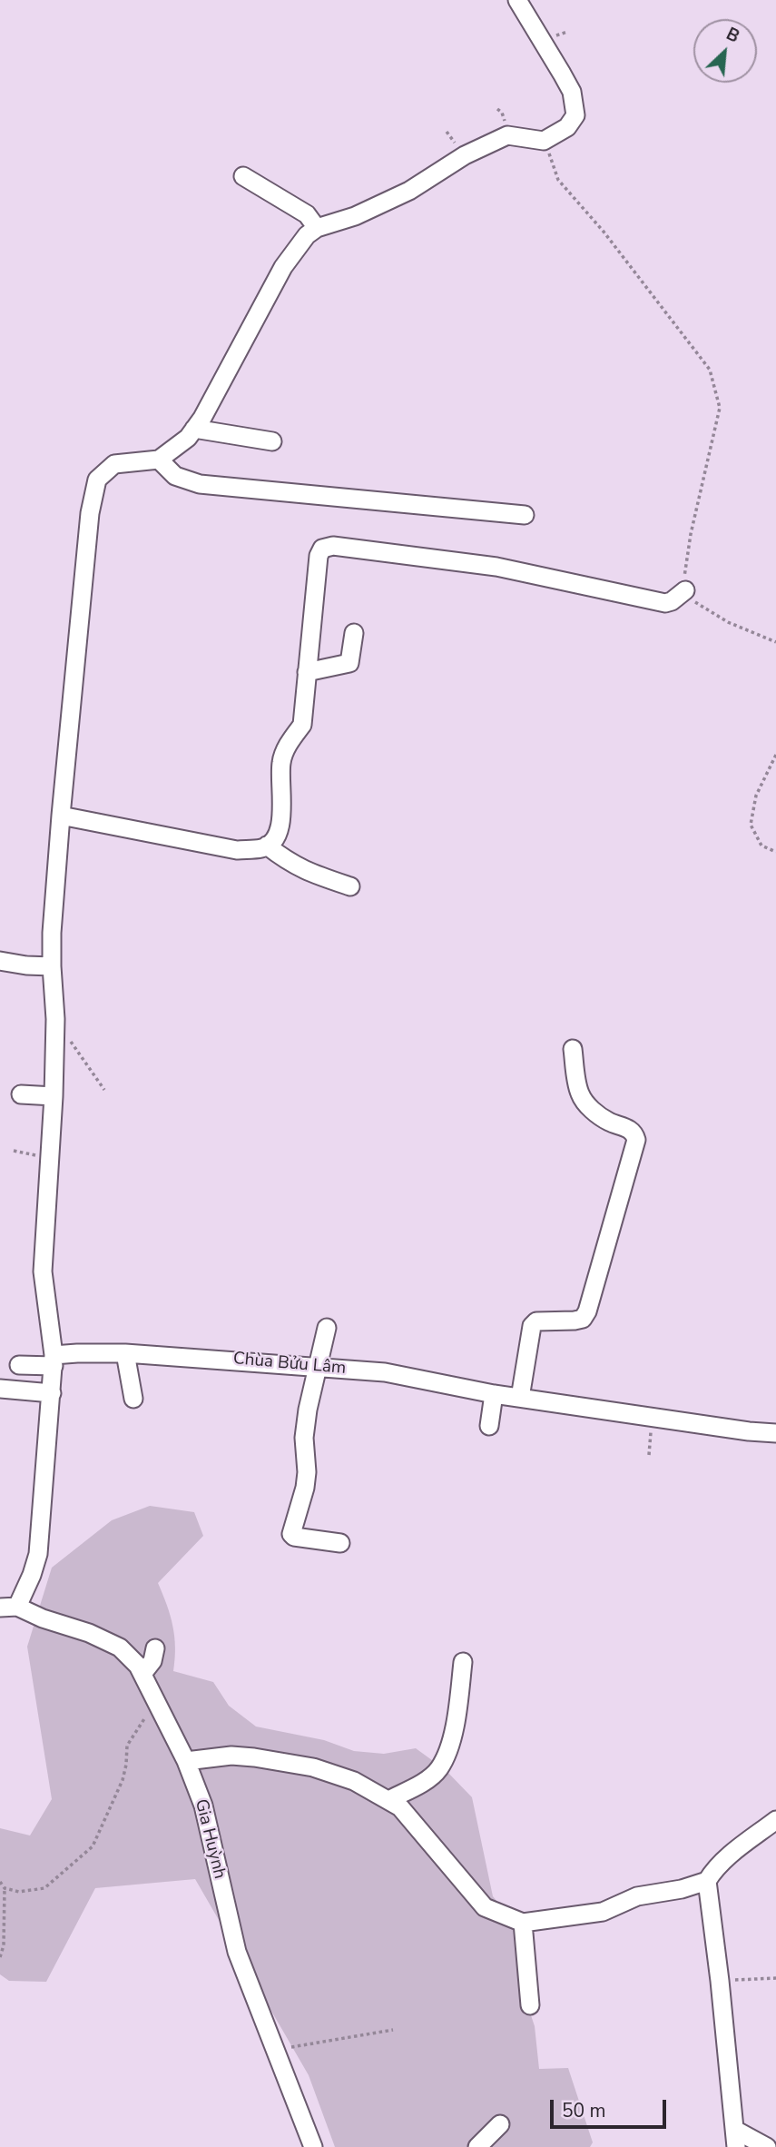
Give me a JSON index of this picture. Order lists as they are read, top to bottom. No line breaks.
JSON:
{"streets":{"street":["Chùa Bửu Lâm","Gia Huỳnh"]},"scale_bar":"50 m","north":"top right"}
